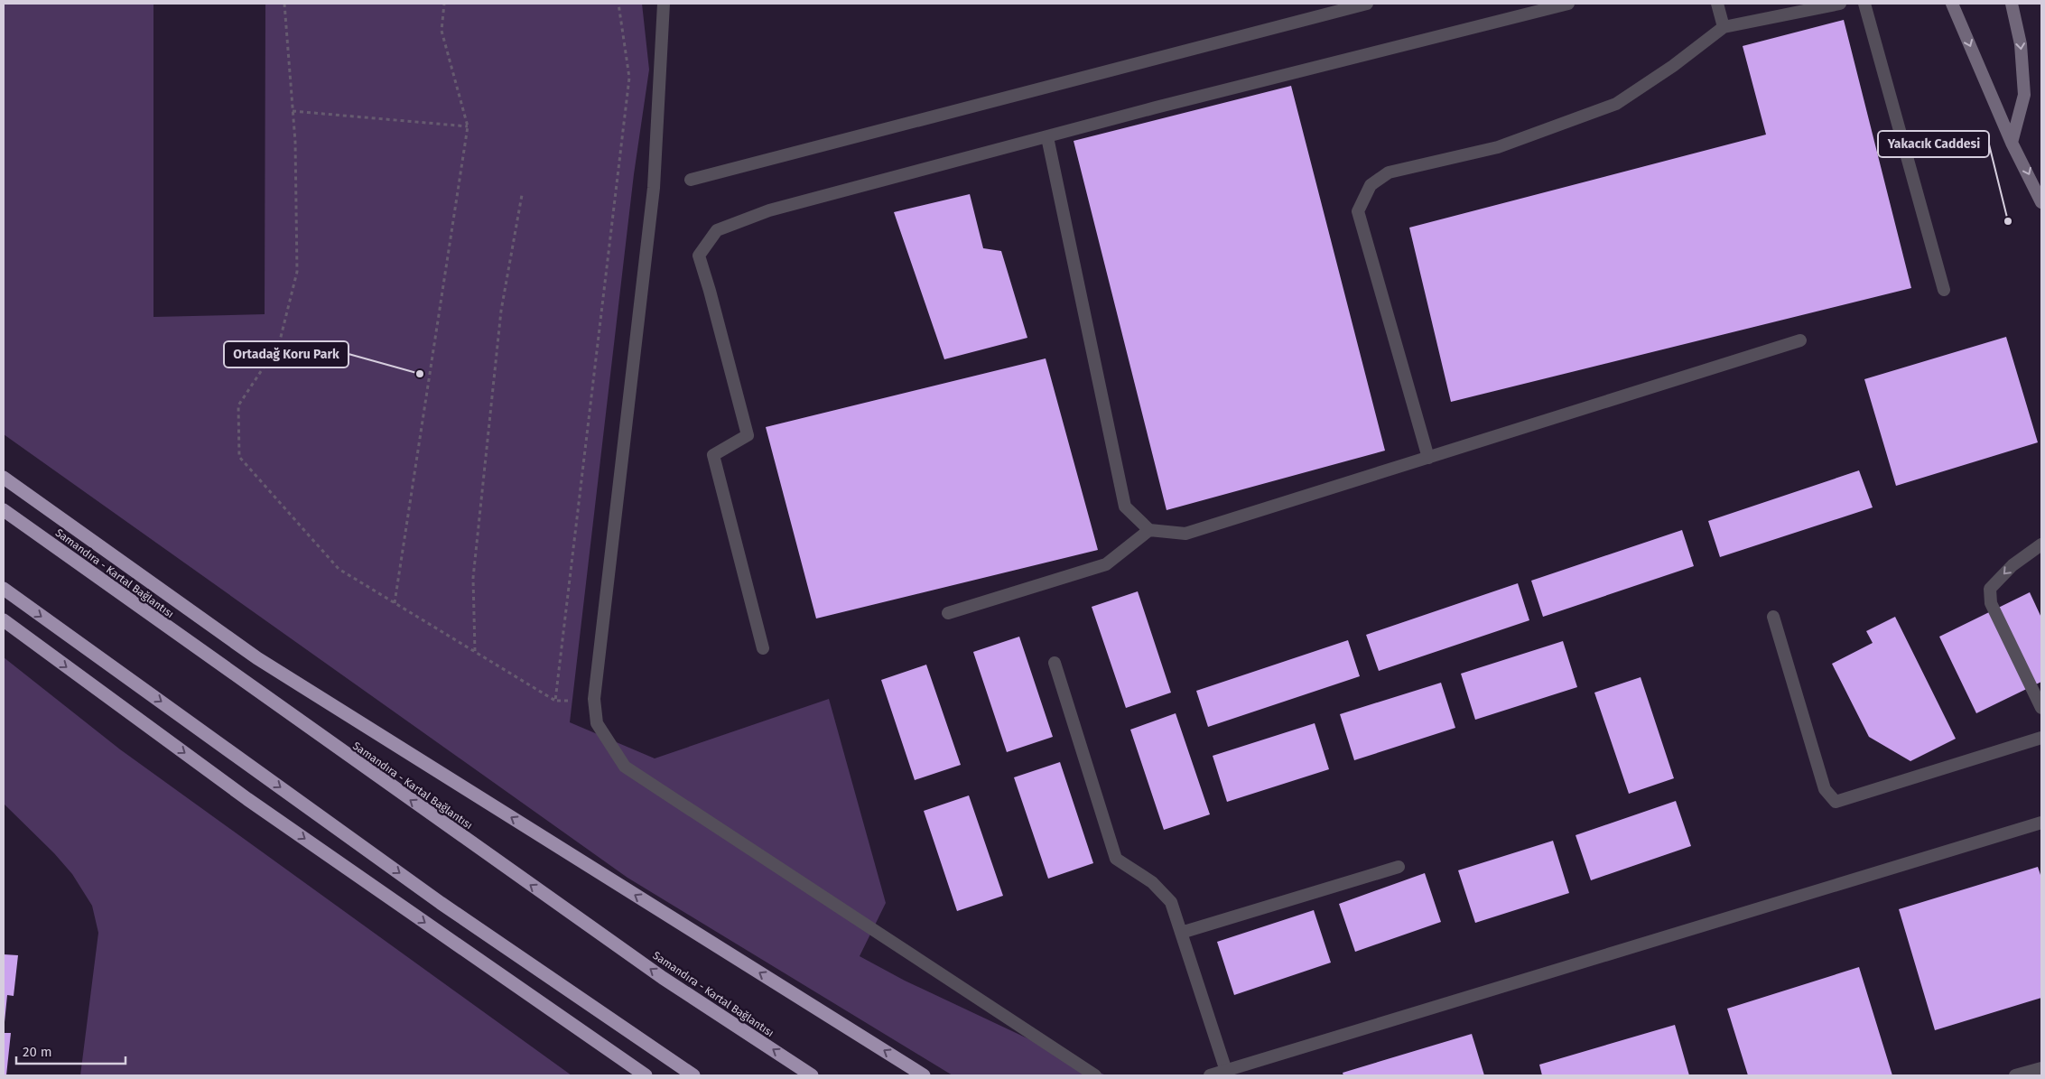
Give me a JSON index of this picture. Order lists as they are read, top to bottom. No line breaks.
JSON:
{"streets":{"highway":["Samandıra - Kartal Bağlantısı"]},"places":["Yakacık Caddesi","Ortadağ Koru Park"],"scale_bar":"20 m"}
